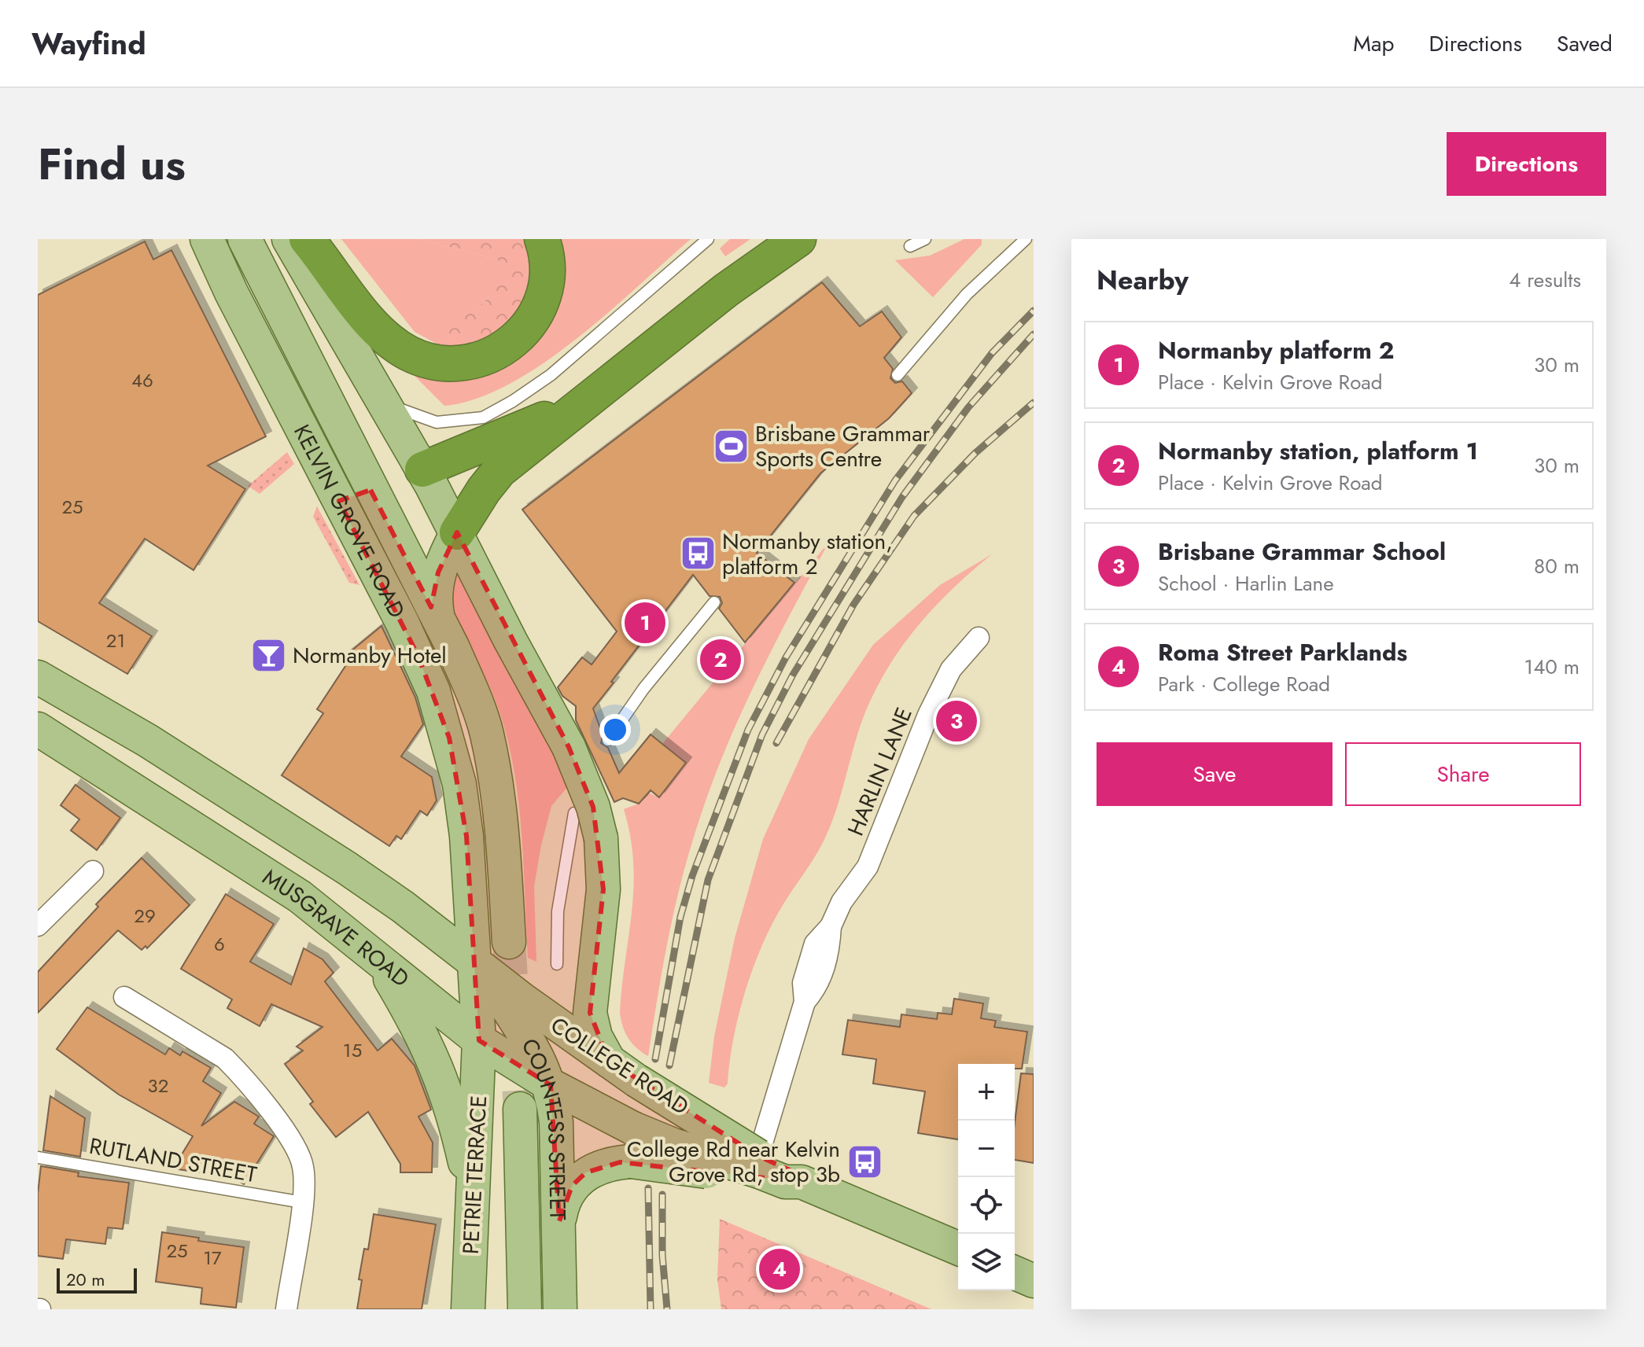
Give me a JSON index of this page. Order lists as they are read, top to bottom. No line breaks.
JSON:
{"streets":{"main road":["KELVIN GROVE ROAD","MUSGRAVE ROAD","COLLEGE ROAD","COUNTESS STREET","PETRIE TERRACE"],"street":["HARLIN LANE"],"lane":["RUTLAND STREET"]},"crossings":[["KELVIN GROVE ROAD","MUSGRAVE ROAD"],["KELVIN GROVE ROAD","COLLEGE ROAD"],["KELVIN GROVE ROAD","COUNTESS STREET"],["KELVIN GROVE ROAD","PETRIE TERRACE"],["HARLIN LANE","COLLEGE ROAD"],["MUSGRAVE ROAD","COLLEGE ROAD"],["MUSGRAVE ROAD","COUNTESS STREET"],["MUSGRAVE ROAD","PETRIE TERRACE"],["COLLEGE ROAD","COUNTESS STREET"]],"places":{"sports":["Brisbane Grammar Sports Centre"],"bus stop":["Normanby station, platform 2","College Rd near Kelvin Grove Rd, stop 3b"],"bar":["Normanby Hotel"]},"house_numbers":["46","25","21","29","6","15","32","25","17"],"scale_bar":"20 m","page":{"header":"Wayfind","nav":["Map","Directions","Saved"],"title":"Find us","buttons":["Directions",["Save","Share"]],"heading":["Nearby","4 results"],"list":[{"mark":"1","name":"Normanby platform 2","note":"Place · Kelvin Grove Road","value":"30 m"},{"mark":"2","name":"Normanby station, platform 1","note":"Place · Kelvin Grove Road","value":"30 m"},{"mark":"3","name":"Brisbane Grammar School","note":"School · Harlin Lane","value":"80 m"},{"mark":"4","name":"Roma Street Parklands","note":"Park · College Road","value":"140 m"}],"pins":["1","2","3","4"],"map_buttons":["+","−"],"scale":"20 m"}}
